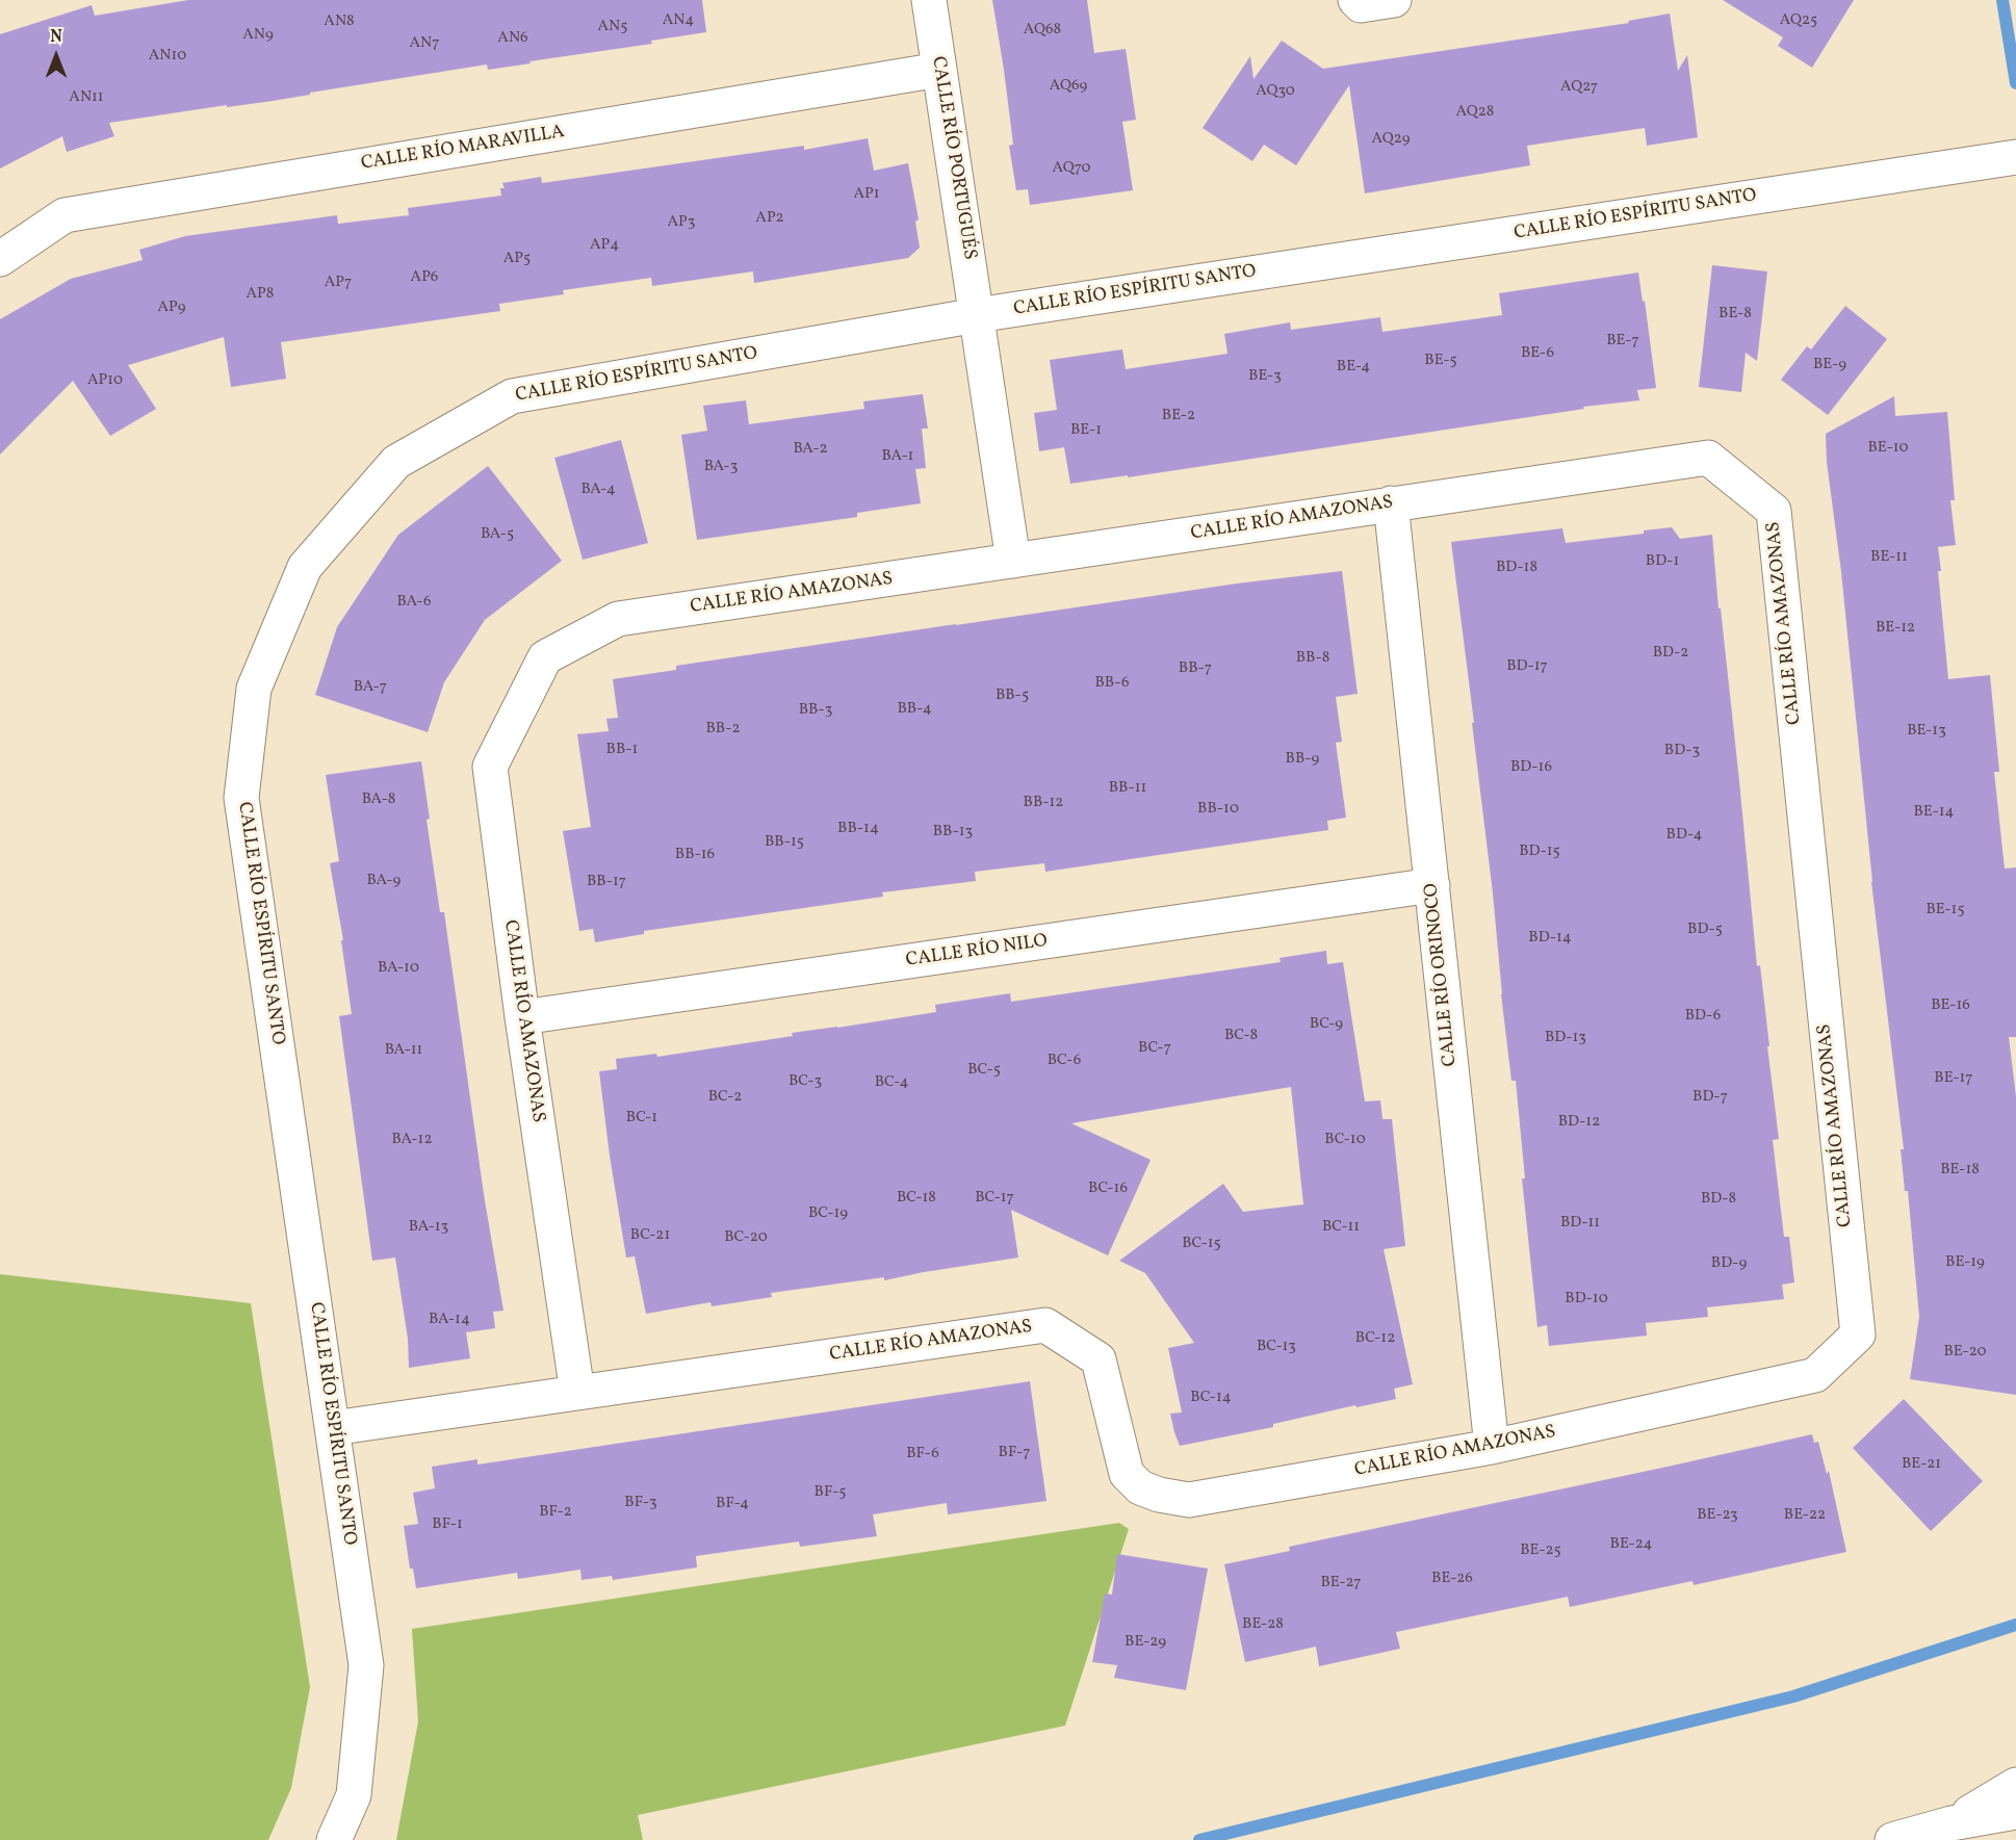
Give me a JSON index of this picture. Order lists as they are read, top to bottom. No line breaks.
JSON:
{"streets":{"main road":["CALLE RÍO MARAVILLA","CALLE RÍO PORTUGUÉS","CALLE RÍO ESPÍRITU SANTO","CALLE RÍO AMAZONAS","CALLE RÍO NILO","CALLE RÍO ORINOCO"]},"crossings":[["CALLE RÍO MARAVILLA","CALLE RÍO PORTUGUÉS"],["CALLE RÍO PORTUGUÉS","CALLE RÍO ESPÍRITU SANTO"],["CALLE RÍO PORTUGUÉS","CALLE RÍO AMAZONAS"],["CALLE RÍO ESPÍRITU SANTO","CALLE RÍO AMAZONAS"],["CALLE RÍO AMAZONAS","CALLE RÍO NILO"],["CALLE RÍO AMAZONAS","CALLE RÍO ORINOCO"],["CALLE RÍO NILO","CALLE RÍO ORINOCO"]],"house_numbers":["AN4","AQ25","AN8","AN5","AQ68","AN9","AN6","AN7","AN10","AQ69","AQ27","AQ30","AN11","AQ28","AQ29","AQ70","AP1","AP2","AP3","AP4","AP5","AP6","AP7","AP8","AP9","BE-8","BE-7","BE-6","BE-5","BE-9","BE-4","BE-3","AP10","BE-2","BE-1","BE-10","BA-2","BA-1","BA-3","BA-4","BA-5","BE-11","BD-1","BD-18","BA-6","BE-12","BD-2","BB-8","BD-17","BB-7","BB-6","BA-7","BB-5","BB-4","BB-3","BB-2","BE-13","BB-1","BD-3","BB-9","BD-16","BB-11","BA-8","BB-12","BB-10","BE-14","BB-14","BB-13","BD-4","BB-15","BD-15","BB-16","BA-9","BB-17","BE-15","BD-5","BD-14","BA-10","BE-16","BD-6","BC-9","BC-8","BD-13","BC-7","BA-11","BC-6","BC-5","BE-17","BC-3","BC-4","BC-2","BD-7","BC-1","BD-12","BA-12","BC-10","BE-18","BC-16","BC-18","BC-17","BD-8","BC-19","BD-11","BA-13","BC-11","BC-21","BC-20","BC-15","BE-19","BD-9","BD-10","BA-14","BC-12","BC-13","BE-20","BC-14","BF-7","BF-6","BE-21","BF-5","BF-3","BF-4","BF-2","BE-23","BE-22","BF-1","BE-24","BE-25","BE-26","BE-27","BE-28","BE-29"],"north":"top"}
